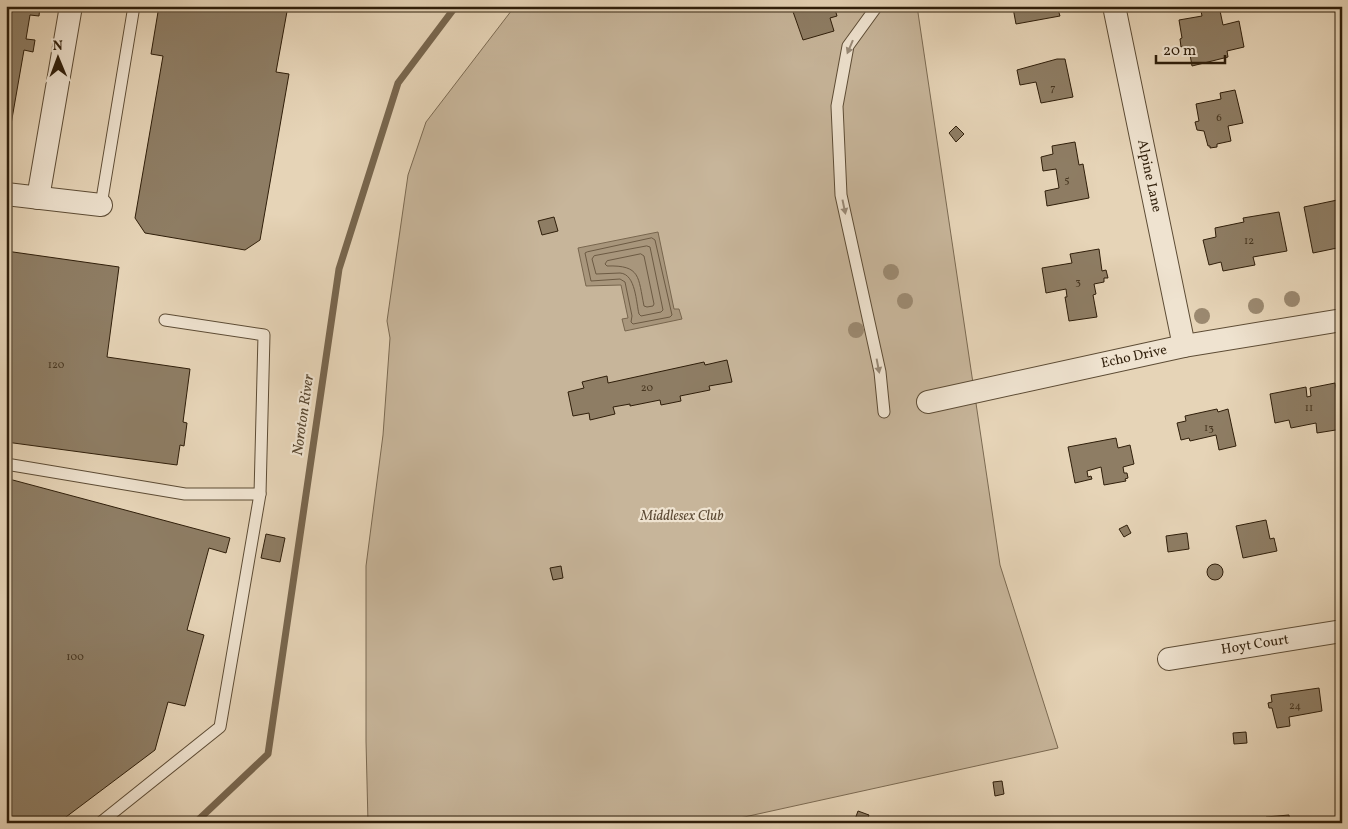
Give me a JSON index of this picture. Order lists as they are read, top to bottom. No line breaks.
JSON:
{"streets":{"street":["Alpine Lane","Echo Drive","Hoyt Court"]},"crossings":[["Alpine Lane","Echo Drive"]],"water":["Noroton River"],"parks":["Middlesex Club"],"house_numbers":["7","6","5","12","3","120","20","11","13","100","24"],"scale_bar":"20 m","north":"top"}
